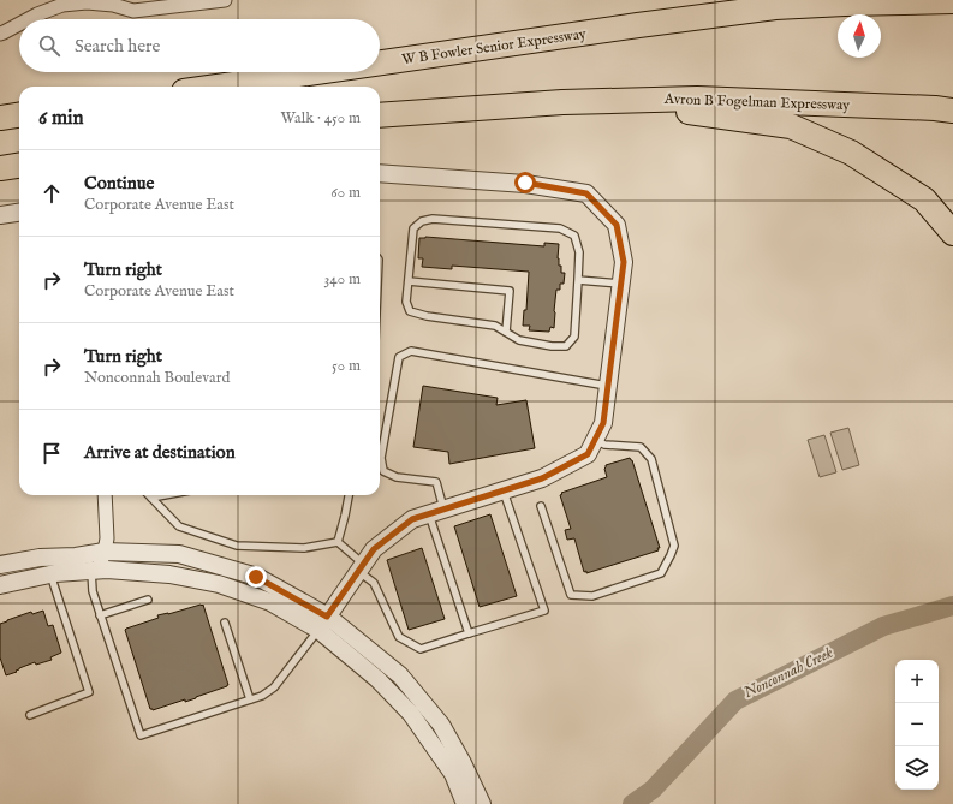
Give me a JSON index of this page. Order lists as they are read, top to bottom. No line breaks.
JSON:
{"streets":{"highway":["W B Fowler Senior Expressway","Avron B Fogelman Expressway"]},"water":["Nonconnah Creek"],"north":"top","page":{"search":"Search here","heading":["6 min","Walk · 450 m"],"list":[["Continue","Corporate Avenue East","60 m"],["Turn right","Corporate Avenue East","340 m"],["Turn right","Nonconnah Boulevard","50 m"],"Arrive at destination"],"map_buttons":["+","−"]}}
